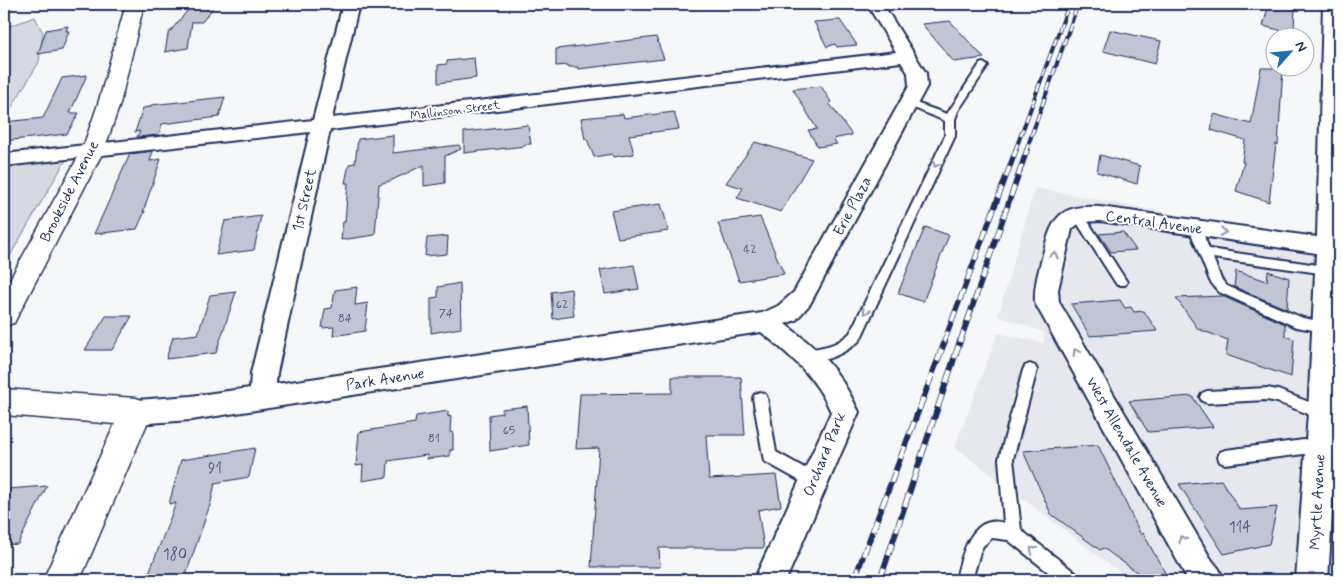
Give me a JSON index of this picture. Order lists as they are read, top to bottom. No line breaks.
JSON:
{"streets":{"main road":["Brookside Avenue","Park Avenue"],"street":["Mallinson Street","1st Street","Erie Plaza","Central Avenue","West Allendale Avenue","Orchard Park","Myrtle Avenue"]},"crossings":[["Mallinson Street","Brookside Avenue"],["Mallinson Street","1st Street"],["Mallinson Street","Erie Plaza"],["1st Street","Park Avenue"],["Erie Plaza","Park Avenue"],["Erie Plaza","Orchard Park"],["Central Avenue","West Allendale Avenue"],["Central Avenue","Myrtle Avenue"],["Park Avenue","Orchard Park"]],"one_way":["Central Avenue","West Allendale Avenue"],"house_numbers":["42","62","74","84","65","81","91","114","180"],"north":"top right"}
